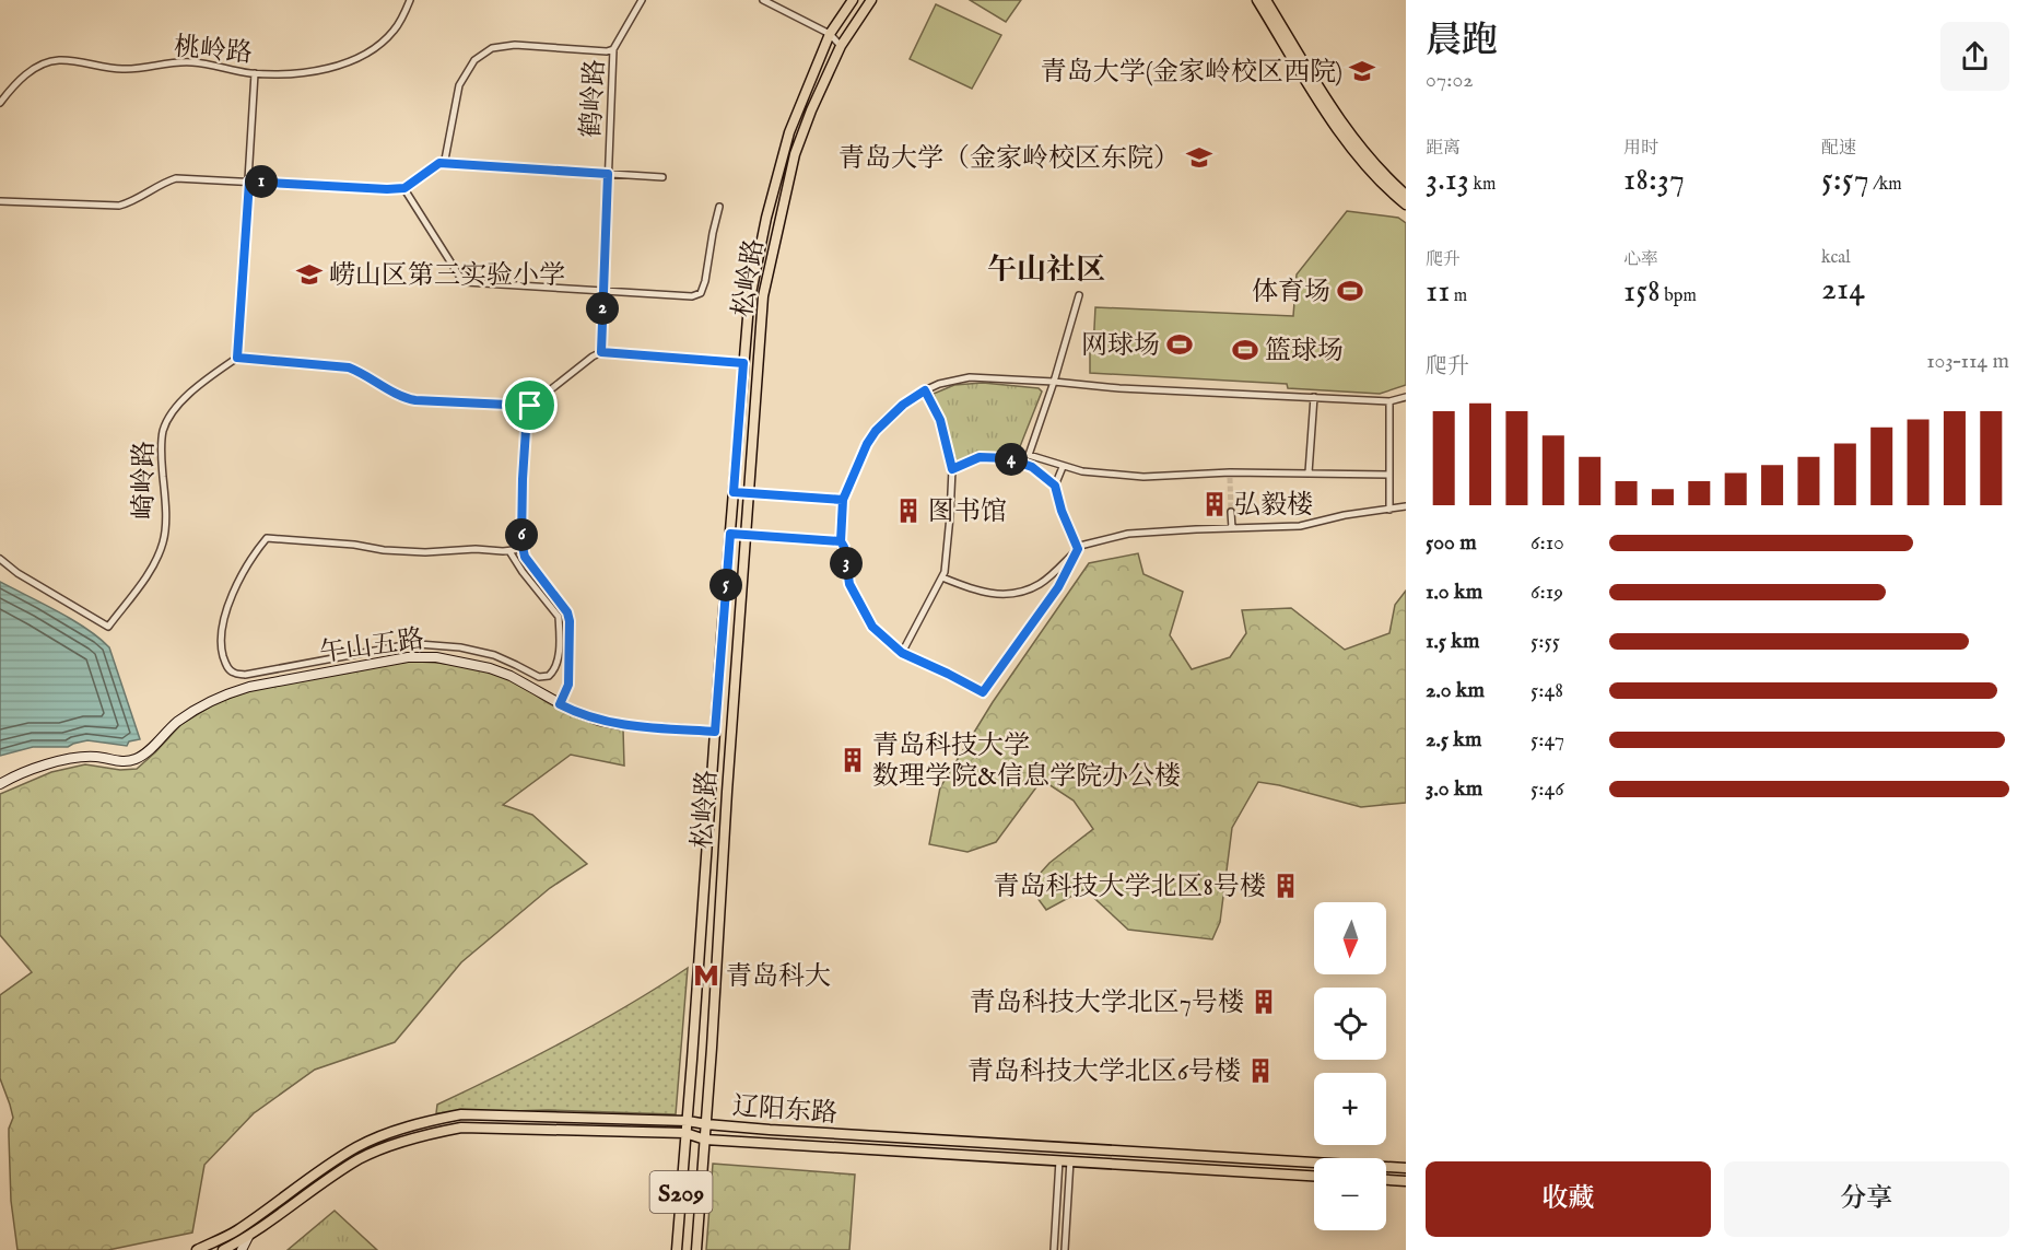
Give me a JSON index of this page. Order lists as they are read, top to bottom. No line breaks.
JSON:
{"streets":{"main road":["松岭路","辽阳东路","S209"],"street":["桃岭路","鹤岭路","崎岭路","午山五路"]},"crossings":[["松岭路","午山五路"],["松岭路","辽阳东路"]],"districts":["午山社区"],"places":{"school or university":["青岛大学(金家岭校区西院)","青岛大学（金家岭校区东院）","崂山区第三实验小学"],"sports":["体育场","网球场","篮球场"],"building":["弘毅楼","图书馆","青岛科技大学 数理学院&信息学院办公楼","青岛科技大学北区8号楼","青岛科技大学北区7号楼","青岛科技大学北区6号楼"],"metro station":["青岛科大"]},"north":"bottom","page":{"heading":["晨跑","07:02"],"stats":[["距离","3.13 km"],["用时","18:37"],["配速","5:57 /km"],["爬升","11 m"],["心率","158 bpm"],["kcal","214"]],"pins":["1","2","4","6","3","5"],"chart":["爬升","103–114 m"],"list":[{"name":"500 m","note":"6:10"},{"name":"1.0 km","note":"6:19"},{"name":"1.5 km","note":"5:55"},{"name":"2.0 km","note":"5:48"},{"name":"2.5 km","note":"5:47"},{"name":"3.0 km","note":"5:46"}],"map_buttons":["+","−"],"buttons":["收藏","分享"]}}
